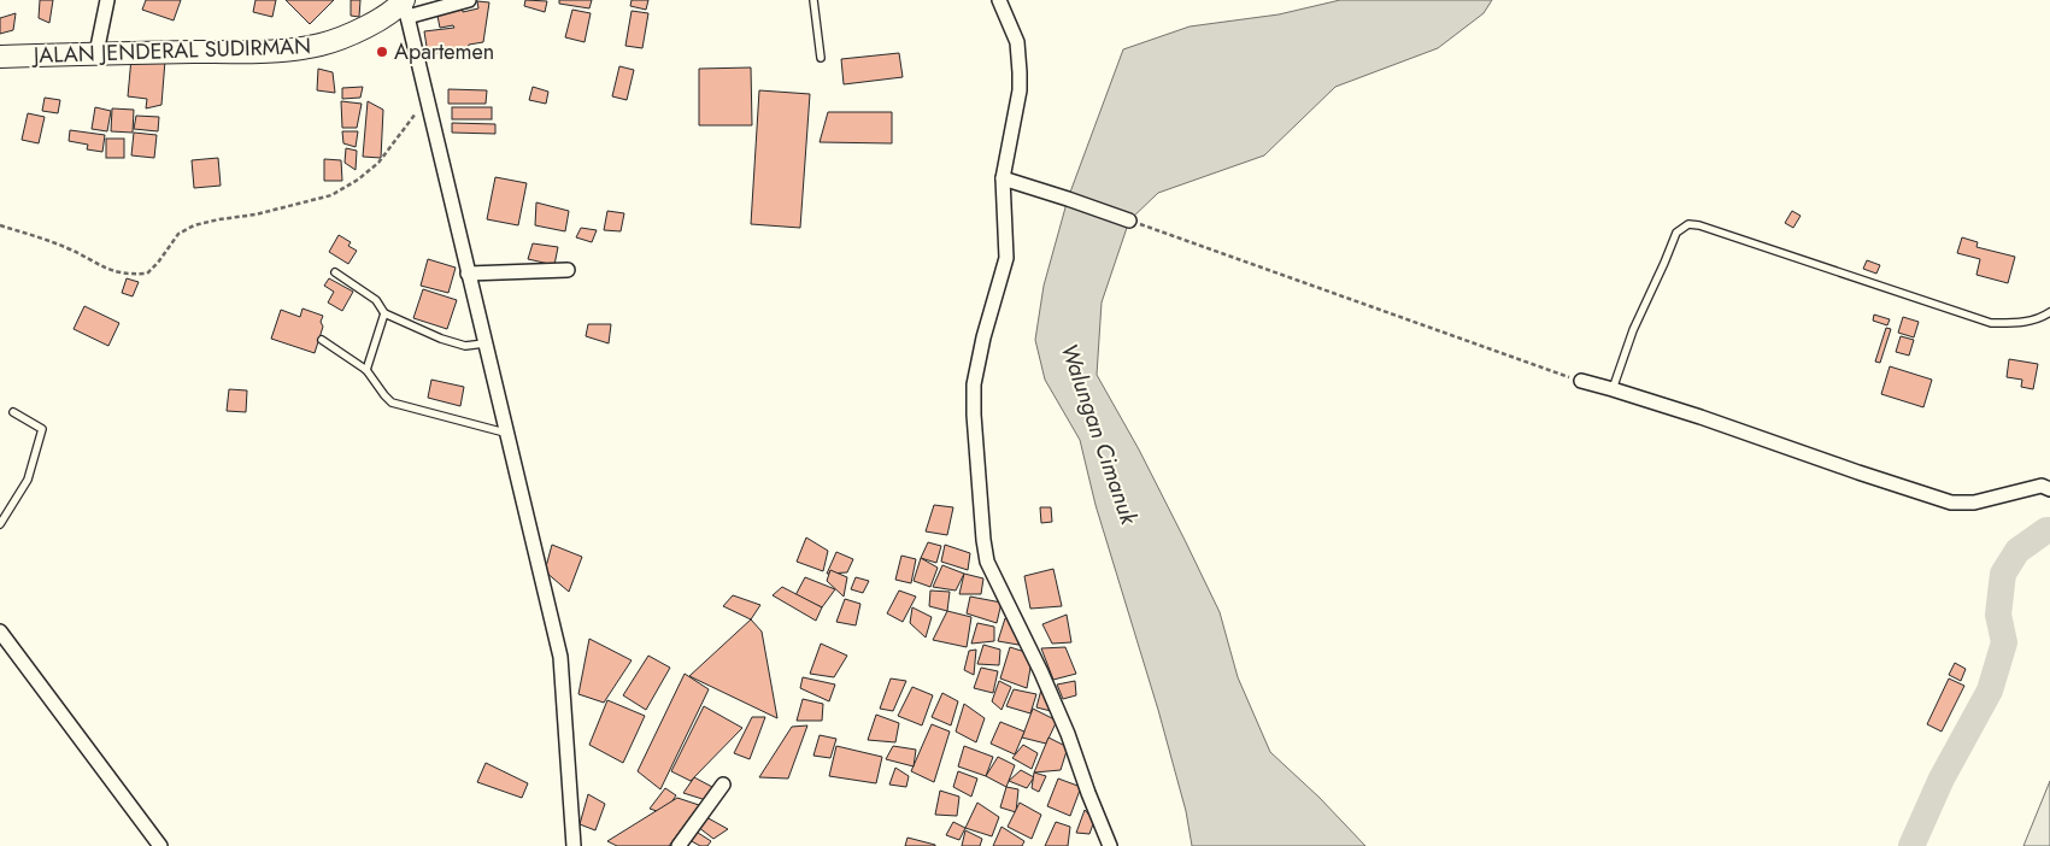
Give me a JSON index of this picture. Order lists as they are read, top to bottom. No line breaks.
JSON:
{"streets":{"main road":["JALAN JENDERAL SUDIRMAN"]},"water":["Walungan Cimanuk"],"places":["Apartemen"]}
